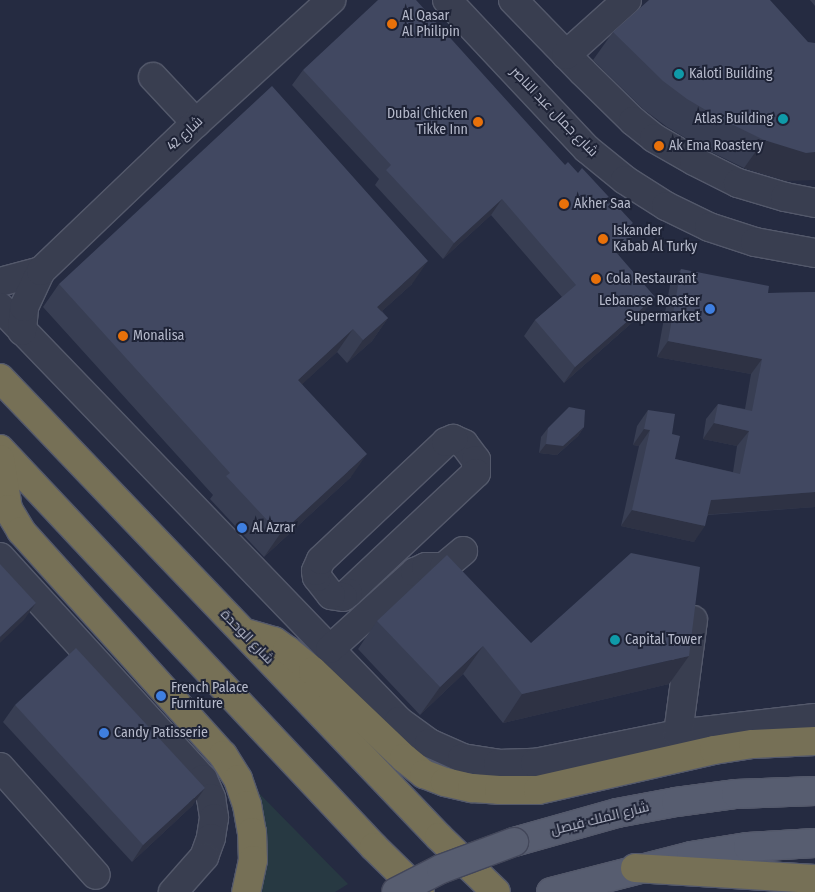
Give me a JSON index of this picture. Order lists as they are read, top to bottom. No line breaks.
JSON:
{"streets":{"highway":["شارع الوحدة"],"main road":["شارع الملك فيصل"],"street":["شارع جمال عبد الناصر","شارع 42"]},"places":["Al Qasar Al Philipin","Kaloti Building","Atlas Building","Dubai Chicken Tikke Inn","Ak Ema Roastery","Akher Saa","Iskander Kabab Al Turky","Cola Restaurant","Lebanese Roaster Supermarket","Monalisa","Al Azrar","Capital Tower","French Palace Furniture","Candy Patisserie"]}
